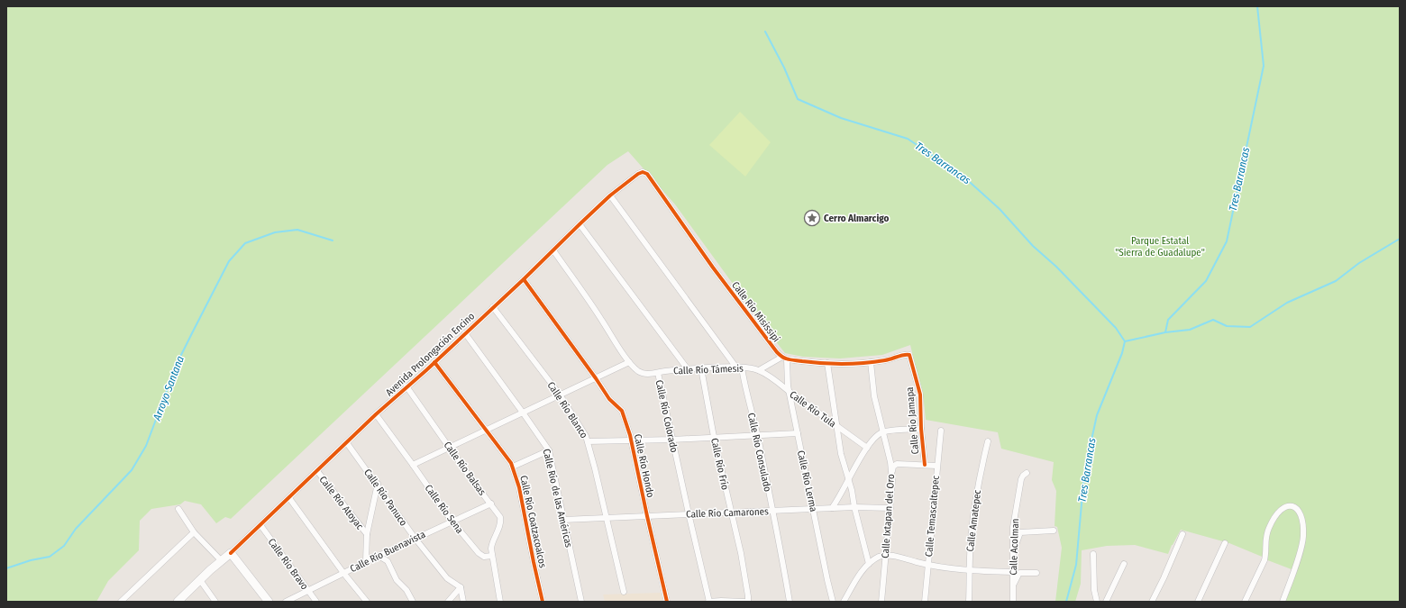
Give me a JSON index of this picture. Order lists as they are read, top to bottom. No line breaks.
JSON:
{"streets":{"main road":["Avenida Prolongación Encino"],"street":["Calle Río Misissipi","Calle Río Támesis","Calle Río Tula","Calle Río Blanco","Calle Río Colorado","Calle Río Jamapa","Calle Río Consulado","Calle Río Frío","Calle Río Hondo","Calle Río Balsas","Calle Río Lerma","Calle Río Panuco","Calle Río de las Américas","Calle Río Atoyac","Calle Río Sena","Calle Río Camarones","Calle Ixtapan del Oro","Calle Temascaltepec","Calle Amatepec","Calle Río Coatzacoalcos","Calle Acolman","Calle Río Buenavista","Calle Río Bravo"]},"crossings":[["Calle Río Misissipi","Avenida Prolongación Encino"],["Calle Río Misissipi","Calle Río Lerma"],["Avenida Prolongación Encino","Calle Río Blanco"],["Avenida Prolongación Encino","Calle Río Colorado"],["Avenida Prolongación Encino","Calle Río Consulado"],["Avenida Prolongación Encino","Calle Río Hondo"],["Avenida Prolongación Encino","Calle Río Balsas"],["Avenida Prolongación Encino","Calle Río Panuco"],["Avenida Prolongación Encino","Calle Río de las Américas"],["Avenida Prolongación Encino","Calle Río Atoyac"],["Avenida Prolongación Encino","Calle Río Sena"],["Avenida Prolongación Encino","Calle Río Coatzacoalcos"],["Avenida Prolongación Encino","Calle Río Bravo"],["Calle Río Támesis","Calle Río Tula"],["Calle Río Támesis","Calle Río Colorado"],["Calle Río Támesis","Calle Río Consulado"],["Calle Río Támesis","Calle Río Frío"],["Calle Río Tula","Calle Río Lerma"],["Calle Río Blanco","Calle Río Camarones"],["Calle Río Colorado","Calle Río Camarones"],["Calle Río Jamapa","Calle Ixtapan del Oro"],["Calle Río Consulado","Calle Río Camarones"],["Calle Río Frío","Calle Río Camarones"],["Calle Río Hondo","Calle Río Camarones"],["Calle Río Balsas","Calle Río Sena"],["Calle Río Balsas","Calle Río Buenavista"],["Calle Río Lerma","Calle Río Camarones"],["Calle Río Panuco","Calle Río Buenavista"],["Calle Río de las Américas","Calle Río Camarones"],["Calle Río Sena","Calle Río Buenavista"],["Calle Río Camarones","Calle Ixtapan del Oro"],["Calle Río Buenavista","Calle Río Bravo"]],"water":["Tres Barrancas","Arroyo Santana"],"parks":["Parque Estatal \"Sierra de Guadalupe\""],"places":{"place":["Cerro Almarcigo"]}}
